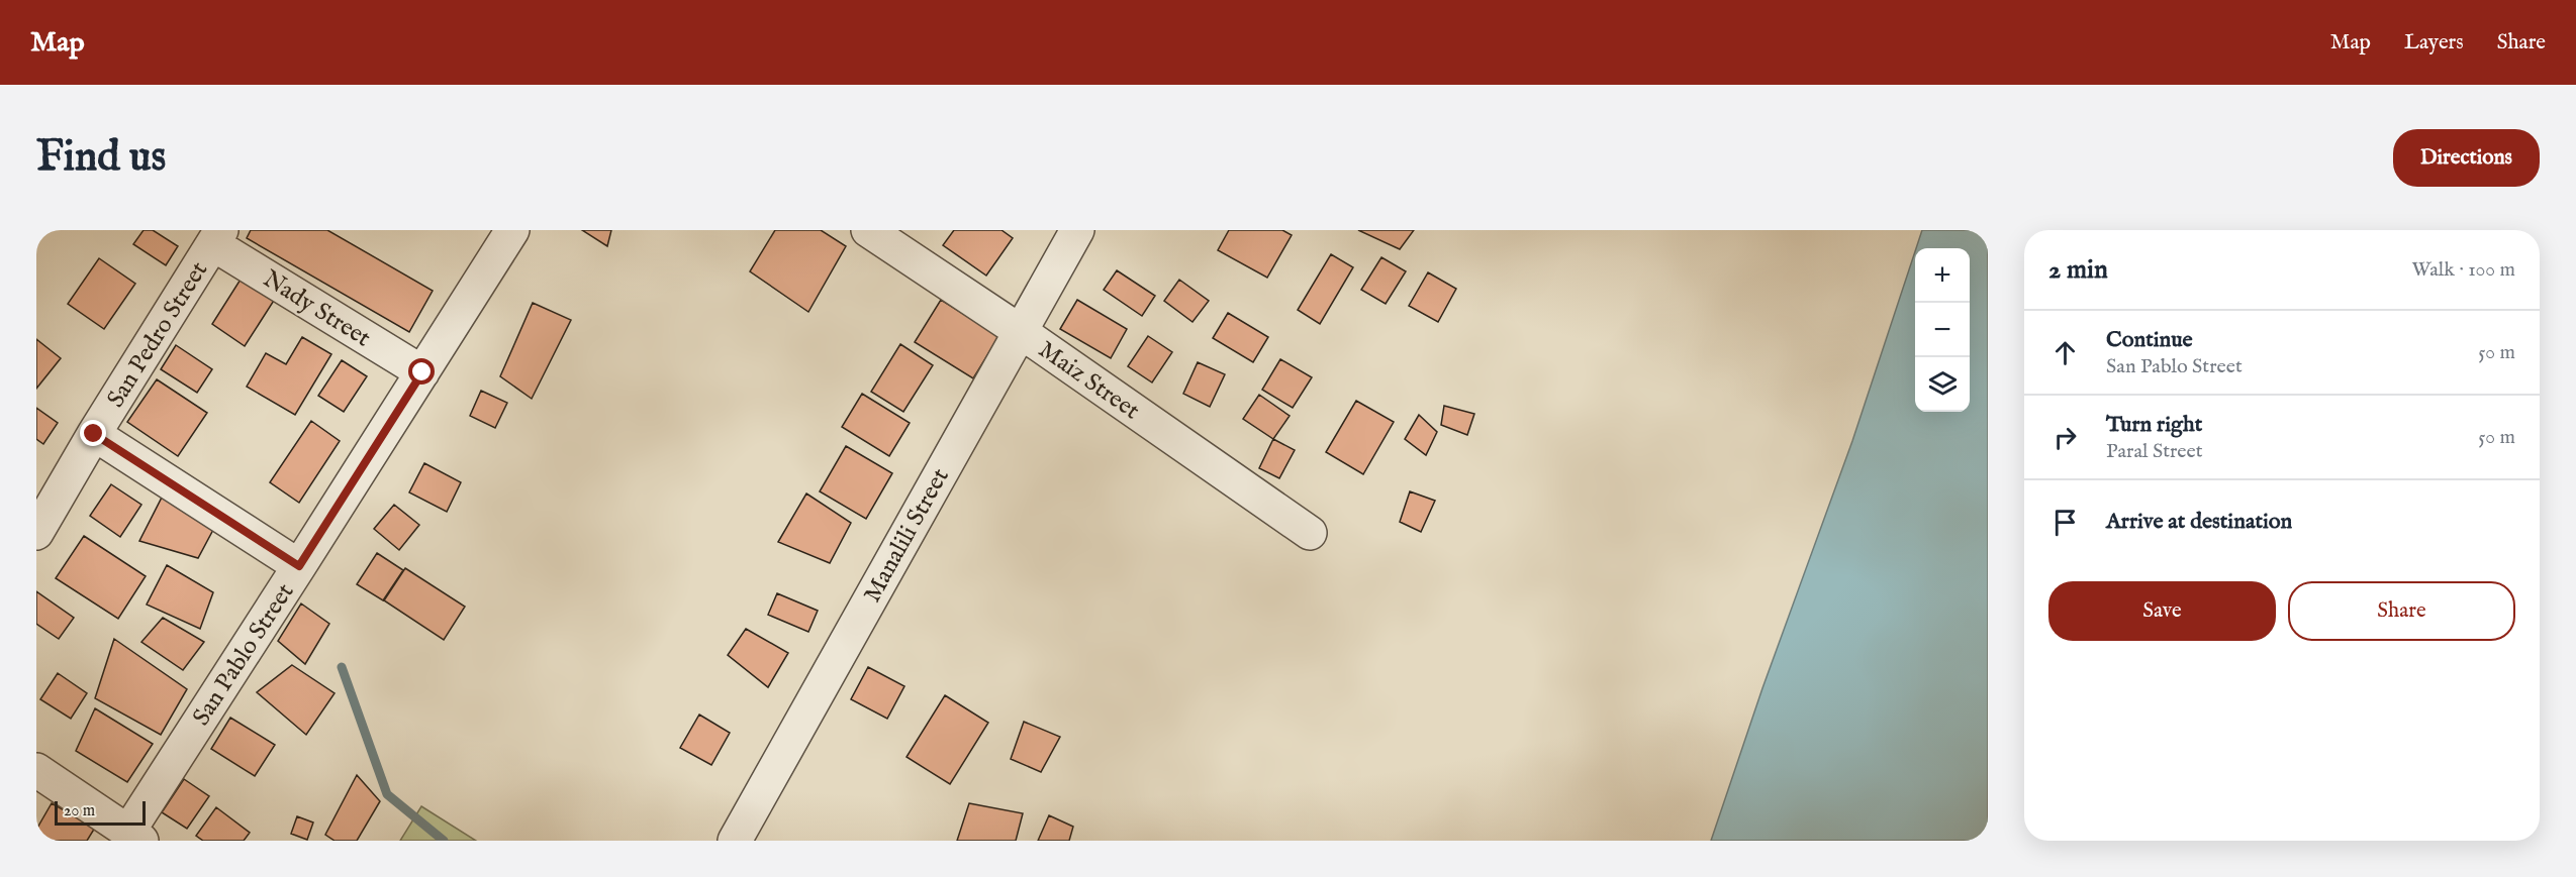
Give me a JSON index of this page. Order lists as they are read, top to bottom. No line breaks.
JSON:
{"streets":{"street":["Nady Street","San Pedro Street","Maiz Street","Manalili Street","San Pablo Street"]},"crossings":[["Nady Street","San Pedro Street"],["Nady Street","San Pablo Street"],["Maiz Street","Manalili Street"]],"scale_bar":"20 m","page":{"header":"Map","nav":["Map","Layers","Share"],"buttons":["Directions",["Save","Share"]],"title":"Find us","heading":["2 min","Walk · 100 m"],"map_buttons":["+","−"],"list":[["Continue","San Pablo Street","50 m"],["Turn right","Paral Street","50 m"],"Arrive at destination"],"scale":"20 m"}}
